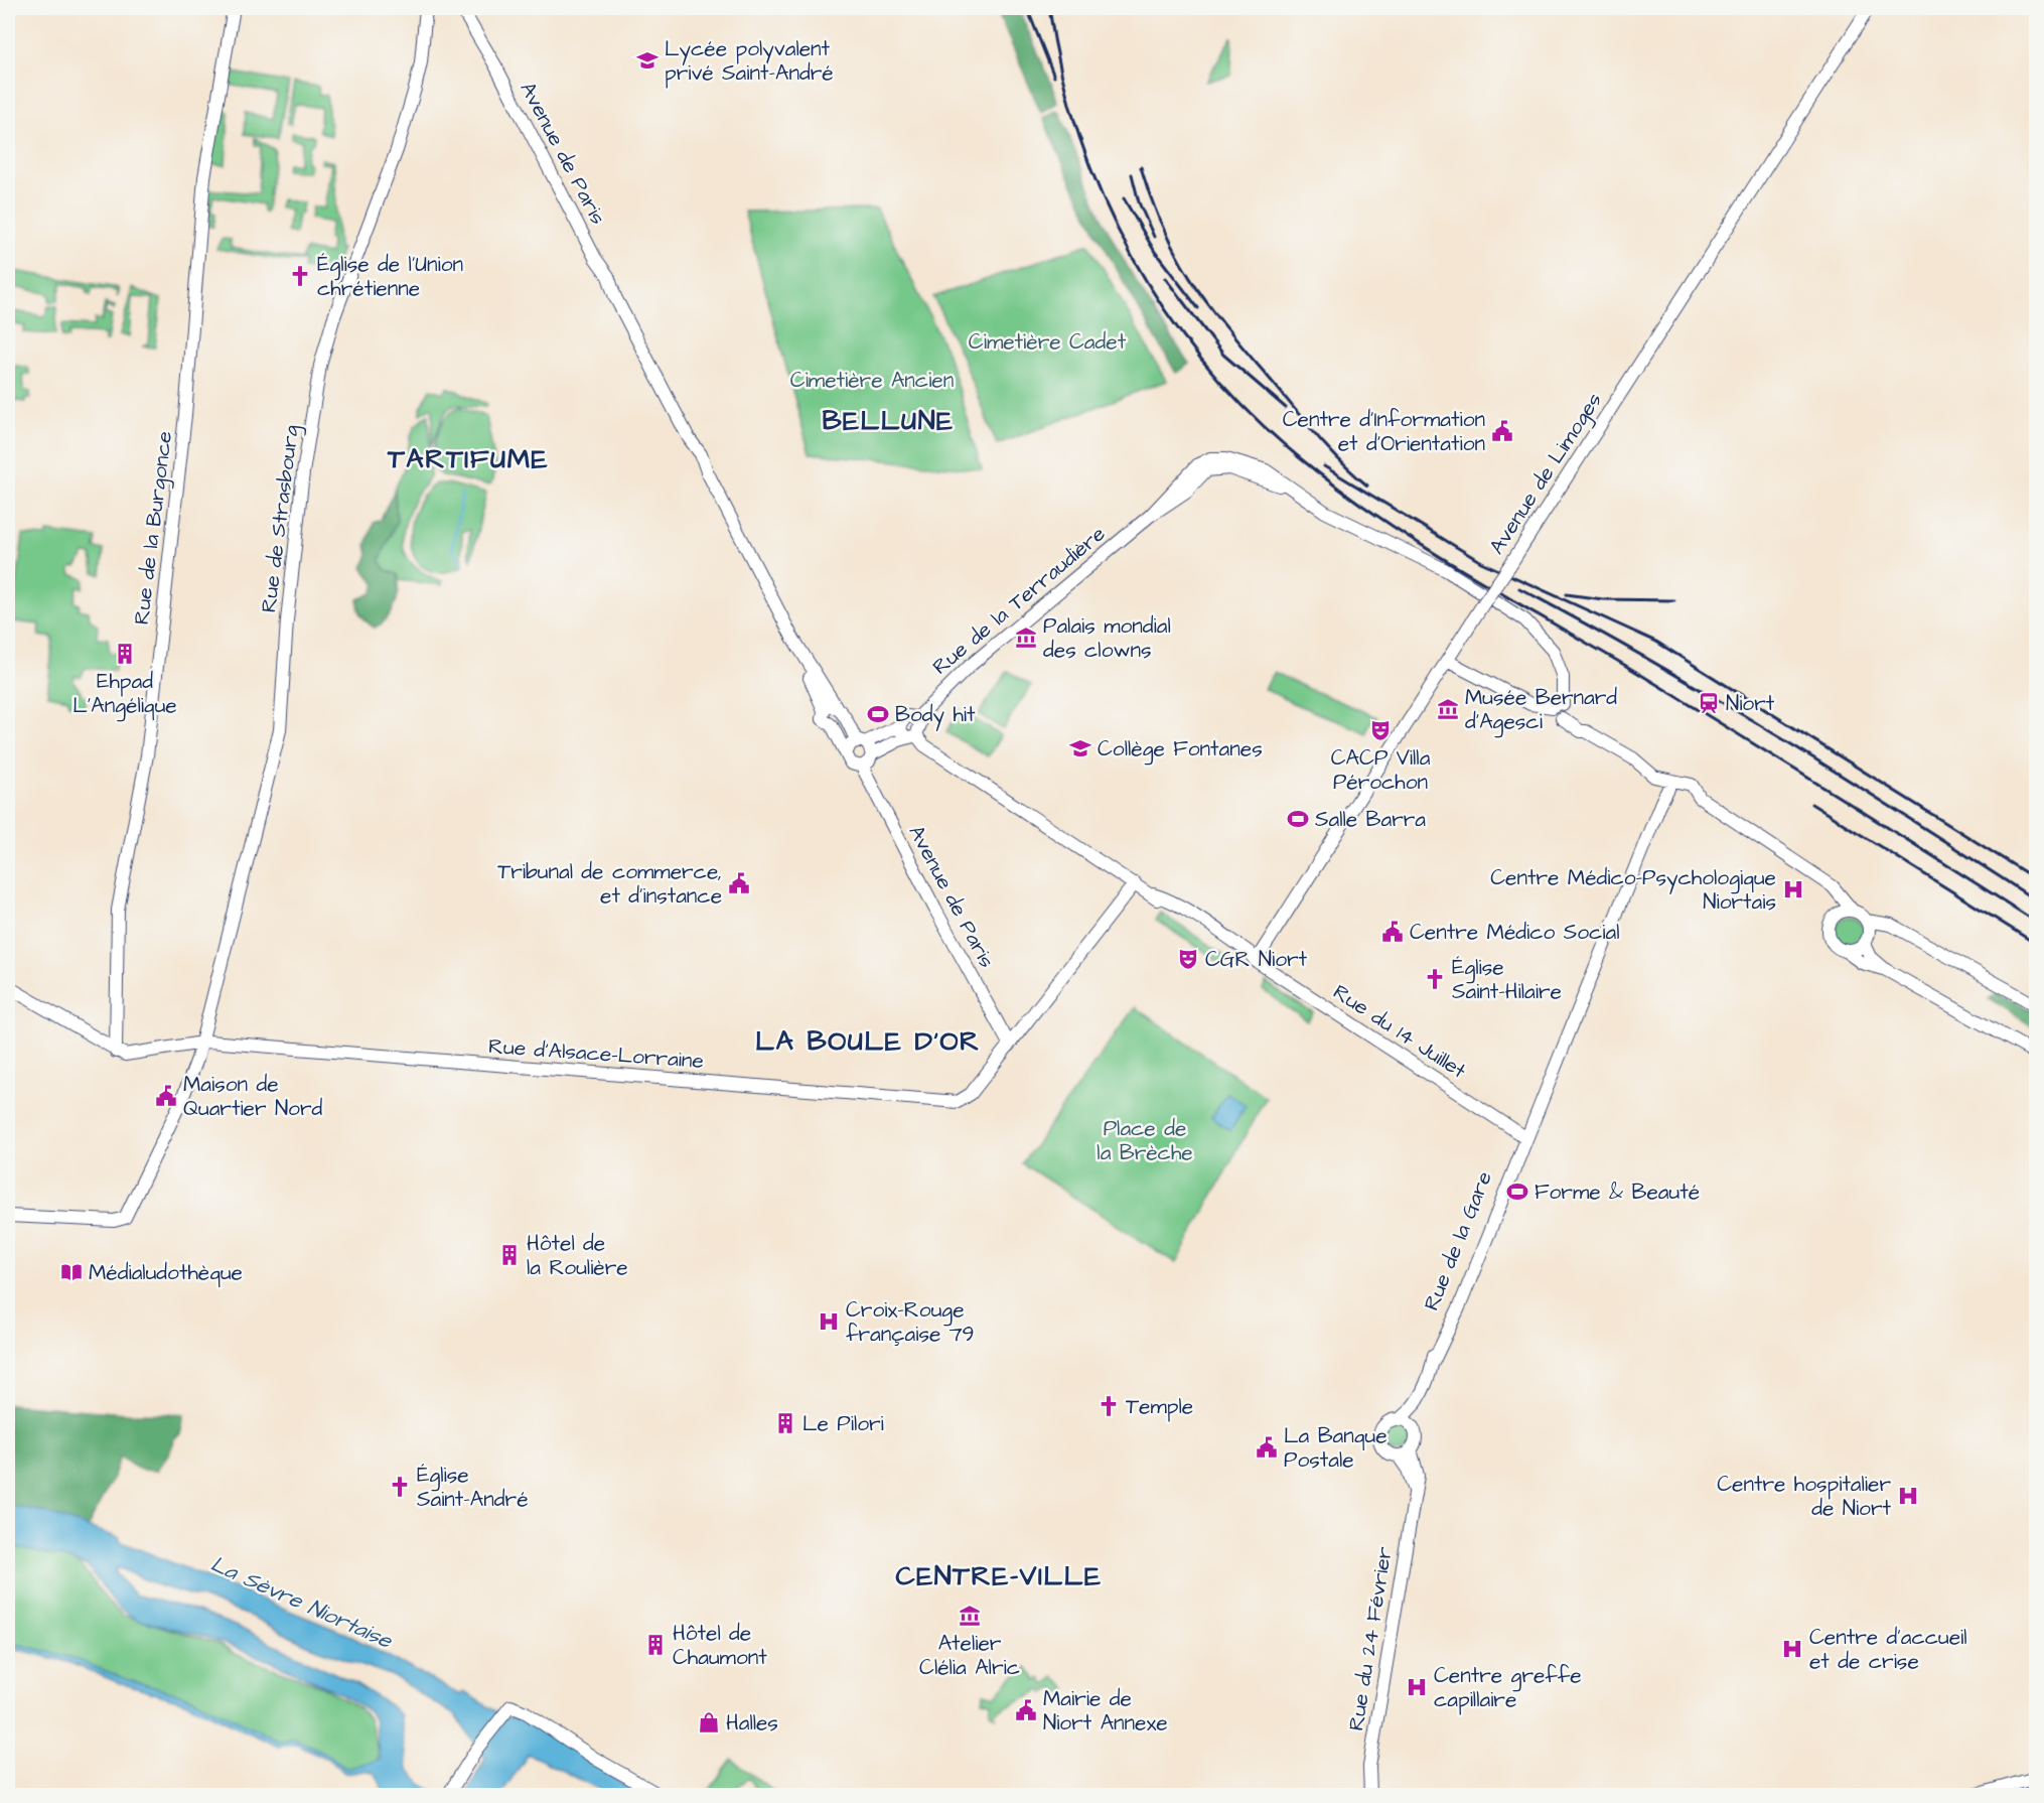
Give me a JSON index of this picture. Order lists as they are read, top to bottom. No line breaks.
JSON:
{"streets":{"main road":["Avenue de Paris","Avenue de Limoges","Rue de Strasbourg","Rue de la Burgonce","Rue de la Terraudière","Rue du 14 Juillet","Rue d'Alsace-Lorraine","Rue de la Gare","Rue du 24 Février"]},"crossings":[["Avenue de Paris","Rue d'Alsace-Lorraine"],["Avenue de Limoges","Rue du 14 Juillet"],["Rue de Strasbourg","Rue d'Alsace-Lorraine"],["Rue de la Burgonce","Rue d'Alsace-Lorraine"],["Rue de la Terraudière","Rue du 14 Juillet"],["Rue du 14 Juillet","Rue de la Gare"],["Rue de la Gare","Rue du 24 Février"]],"districts":["BELLUNE","TARTIFUME","LA BOULE D'OR","CENTRE-VILLE"],"water":["La Sèvre Niortaise"],"parks":["Cimetière Cadet","Cimetière Ancien","Place de la Brèche"],"places":{"school or university":["Lycée polyvalent privé Saint-André","Collège Fontanes"],"church":["Église de l'Union chrétienne","Église Saint-Hilaire","Temple","Église Saint-André"],"public building":["Centre d'Information et d'Orientation","Tribunal de commerce, et d'instance","Centre Médico Social","Maison de Quartier Nord","La Banque Postale","Mairie de Niort Annexe"],"museum":["Palais mondial des clowns","Musée Bernard d'Agesci","Atelier Clélia Alric"],"building":["Ehpad L'Angélique","Hôtel de la Roulière","Le Pilori","Hôtel de Chaumont"],"station":["Niort"],"sports":["Body hit","Salle Barra","Forme & Beauté"],"theatre":["CACP Villa Pérochon","CGR Niort"],"hospital":["Centre Médico-Psychologique Niortais","Croix-Rouge française 79","Centre hospitalier de Niort","Centre d'accueil et de crise","Centre greffe capillaire"],"library":["Médialudothèque"],"shop":["Halles"]}}
